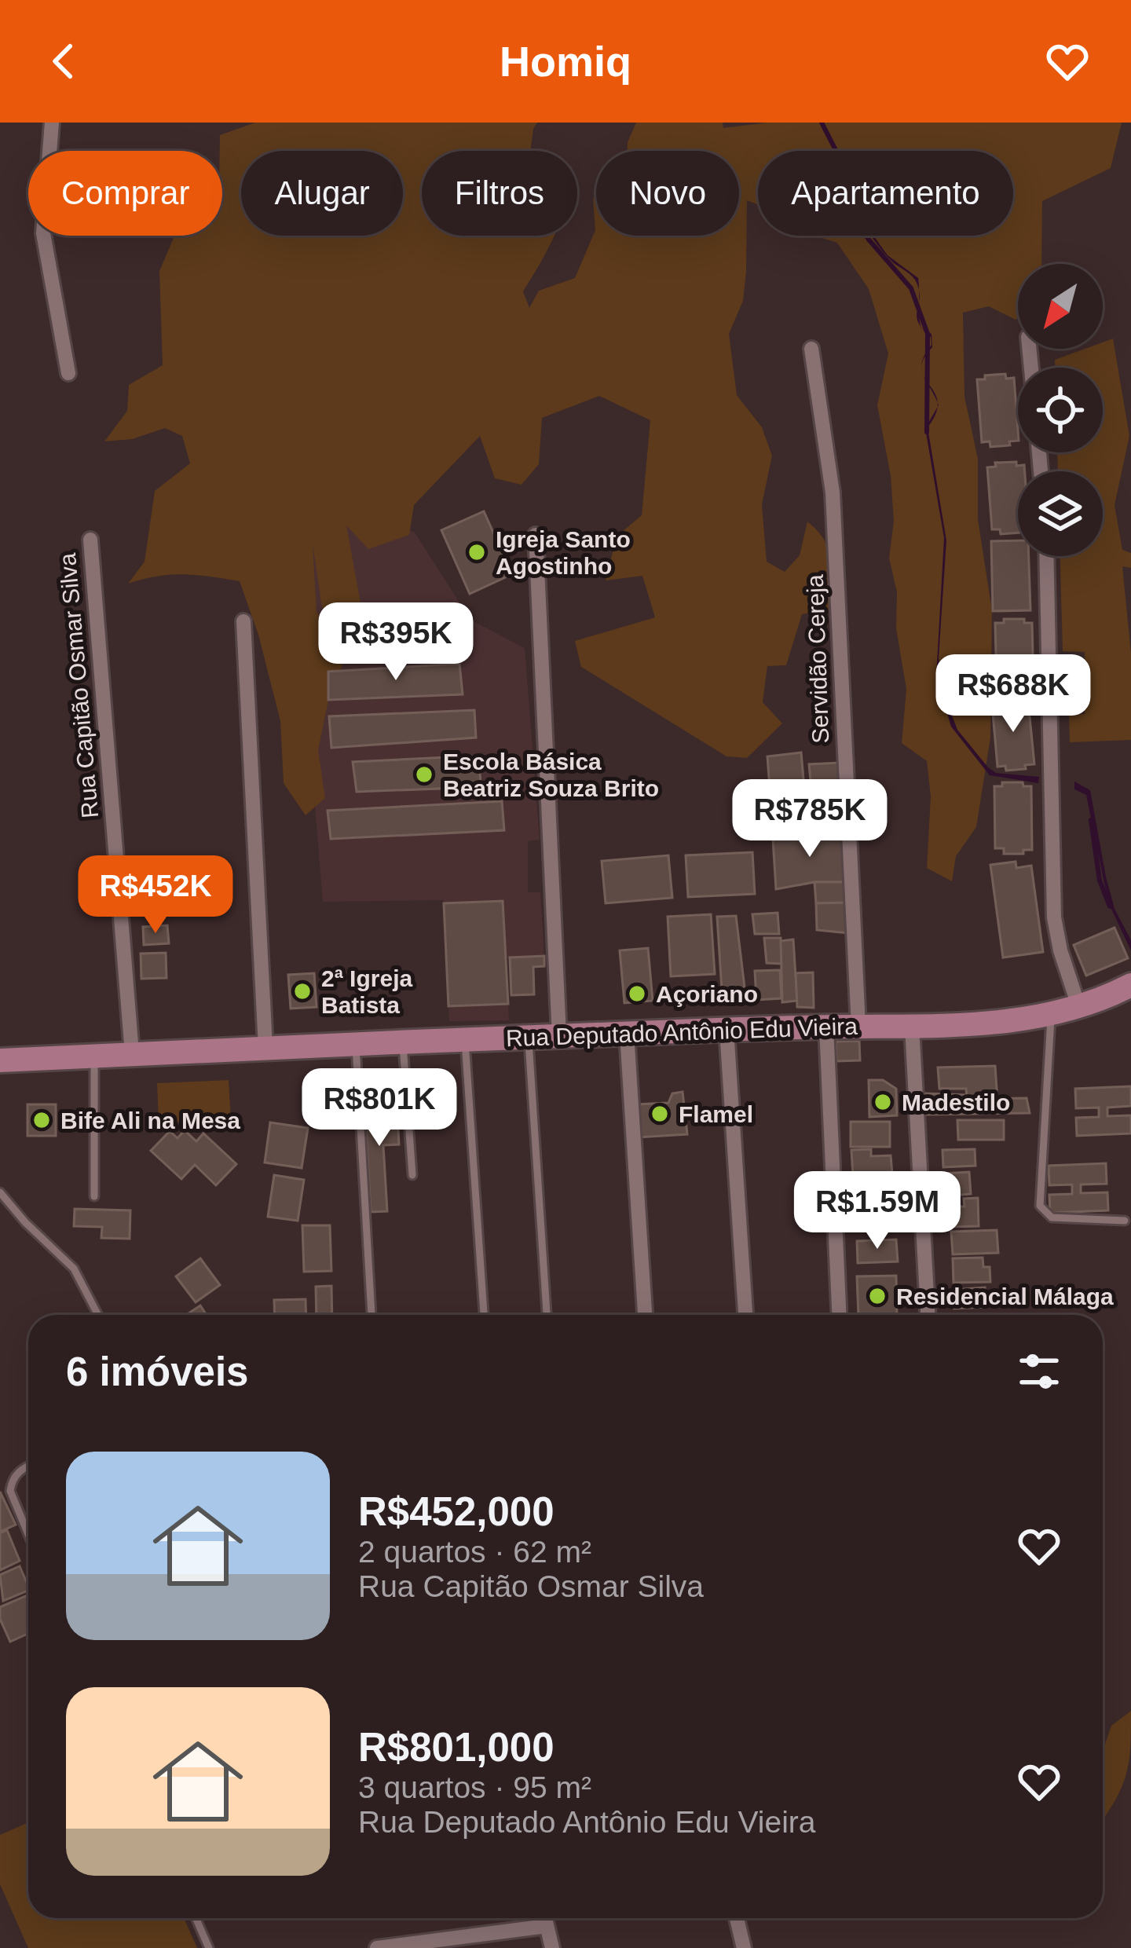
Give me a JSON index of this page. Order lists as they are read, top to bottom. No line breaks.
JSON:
{"streets":{"main road":["Rua Deputado Antônio Edu Vieira"],"street":["Servidão Cereja","Rua Capitão Osmar Silva"]},"crossings":[["Servidão Cereja","Rua Deputado Antônio Edu Vieira"],["Rua Capitão Osmar Silva","Rua Deputado Antônio Edu Vieira"]],"places":["Igreja Santo Agostinho","Escola Básica Beatriz Souza Brito","2ª Igreja Batista","Açoriano","Madestilo","Flamel","Bife Ali na Mesa","Residencial Málaga"],"north":"bottom left","page":{"header":"Homiq","chip":["Comprar","Alugar","Filtros","Novo","Apartamento"],"price":["R$395K","R$688K","R$785K","R$452K","R$801K","R$1.59M"],"heading":"6 imóveis","list":[{"name":"R$452,000","note":"2 quartos · 62 m² · Rua Capitão Osmar Silva"},{"name":"R$801,000","note":"3 quartos · 95 m² · Rua Deputado Antônio Edu Vieira"}]}}
